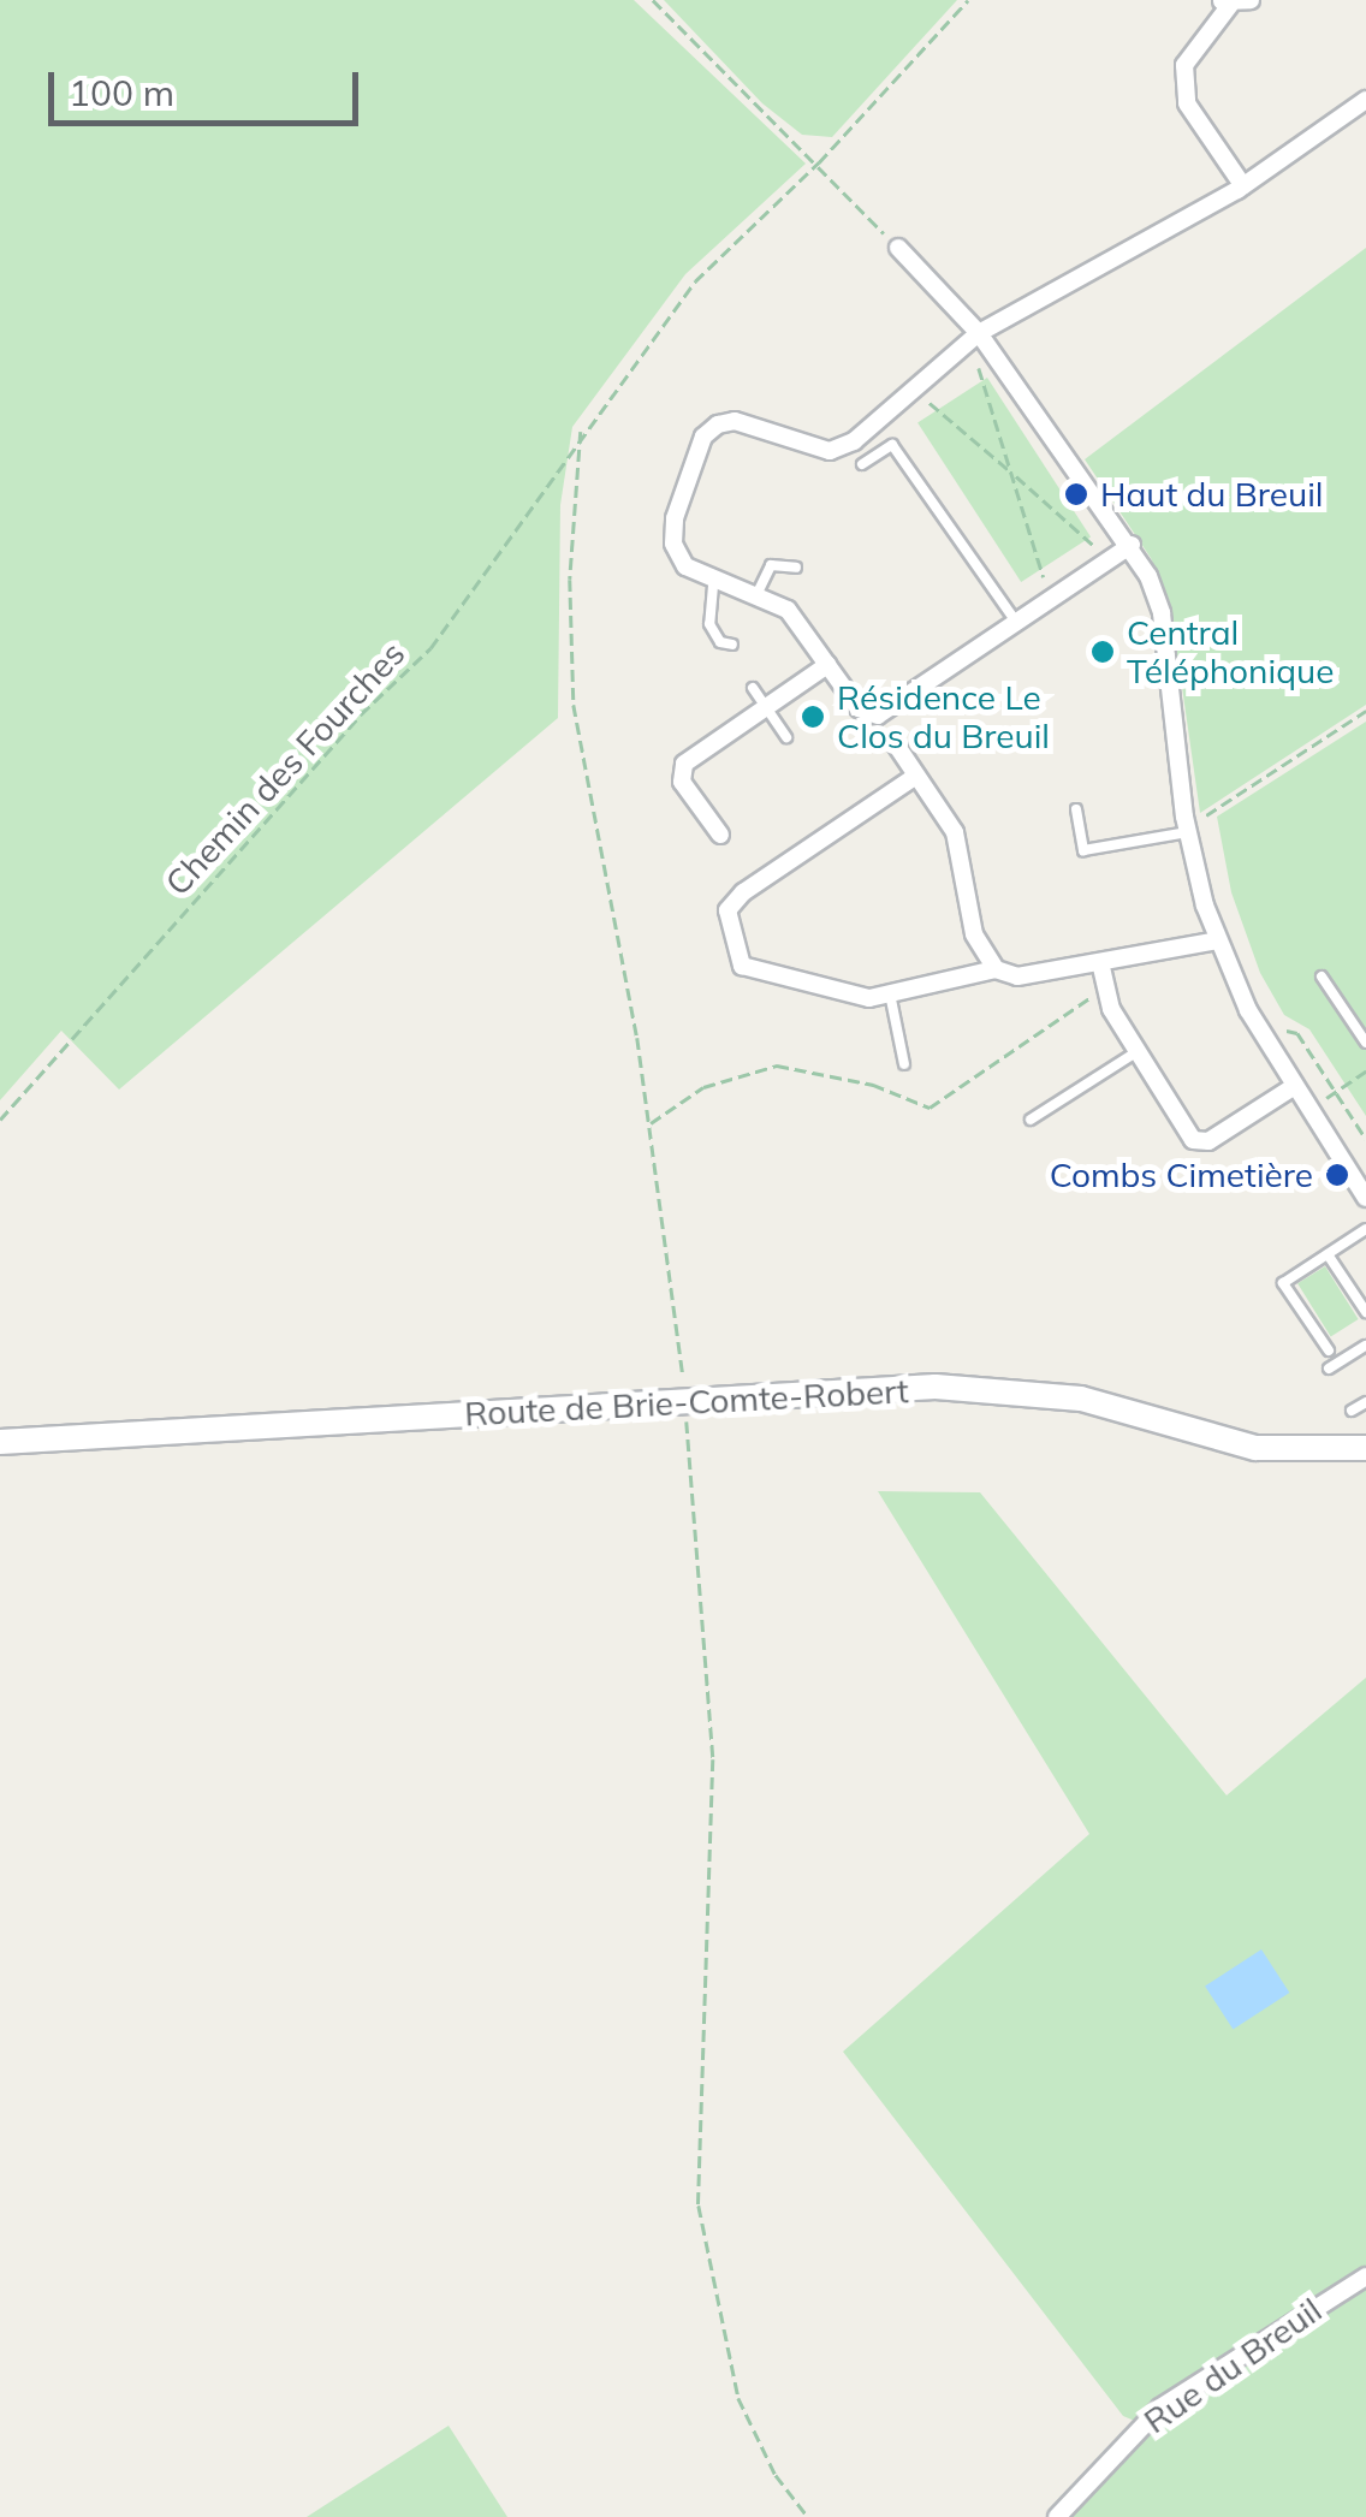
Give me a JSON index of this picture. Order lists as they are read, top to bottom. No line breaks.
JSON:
{"streets":{"main road":["Route de Brie-Comte-Robert"],"street":["Rue du Breuil"],"path":["Chemin des Fourches"]},"places":["Haut du Breuil","Central Téléphonique","Résidence Le Clos du Breuil","Combs Cimetière"],"scale_bar":"100 m"}
